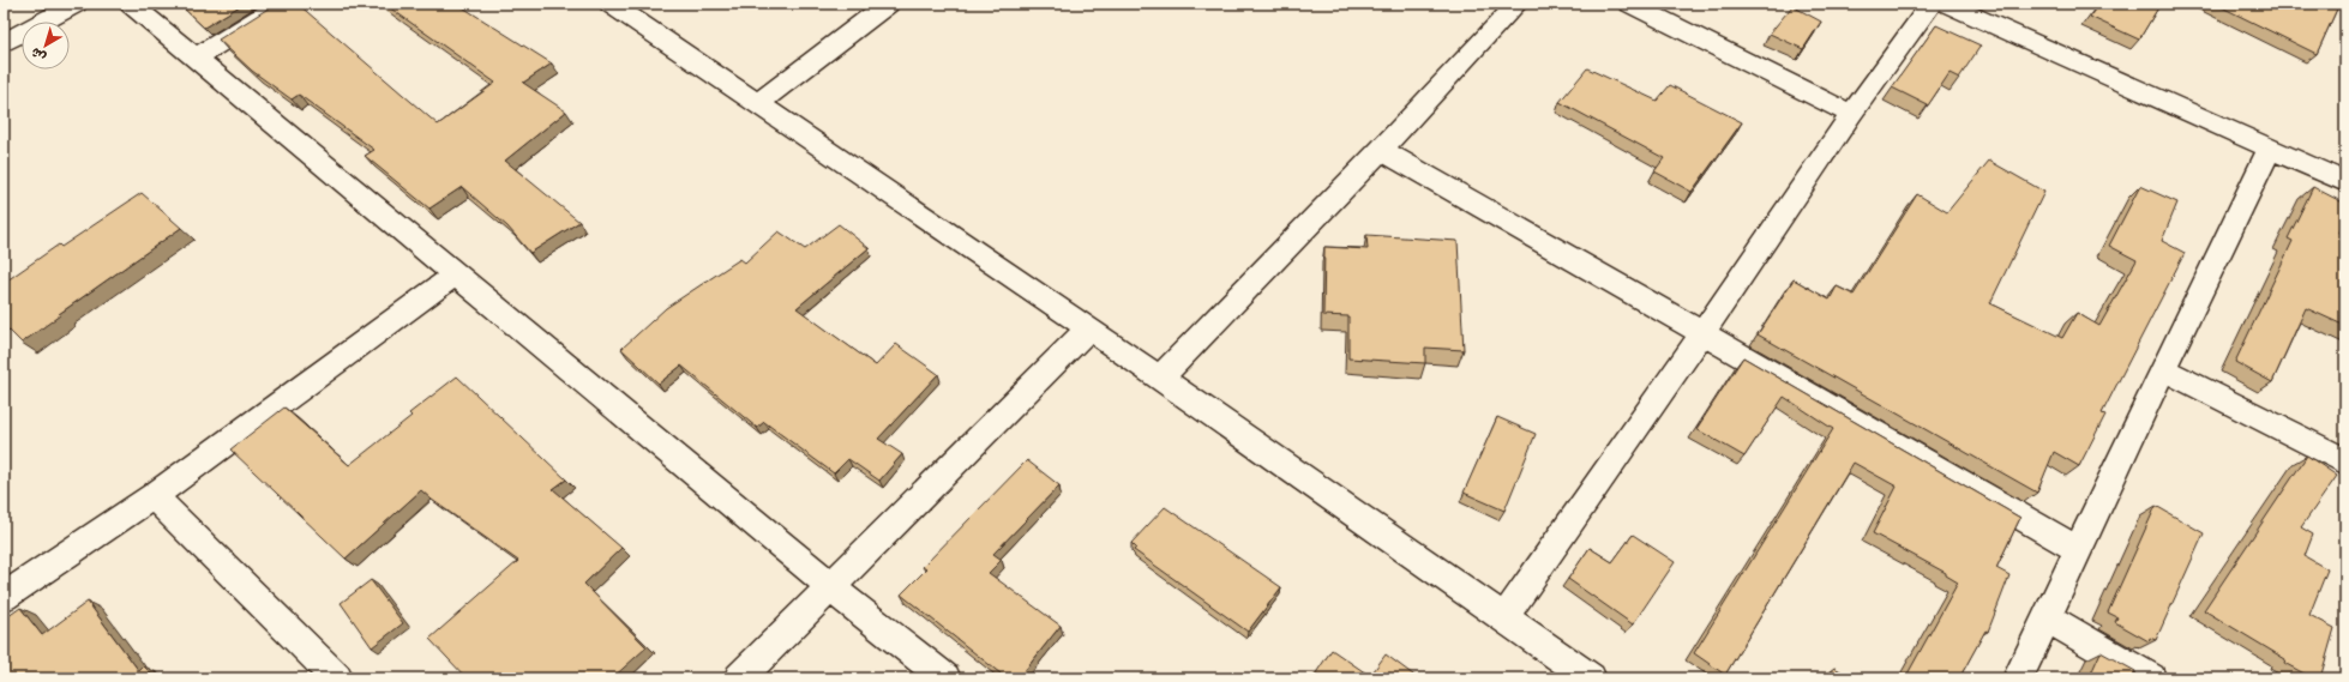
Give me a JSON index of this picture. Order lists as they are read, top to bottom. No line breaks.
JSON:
{"north":"bottom left"}
